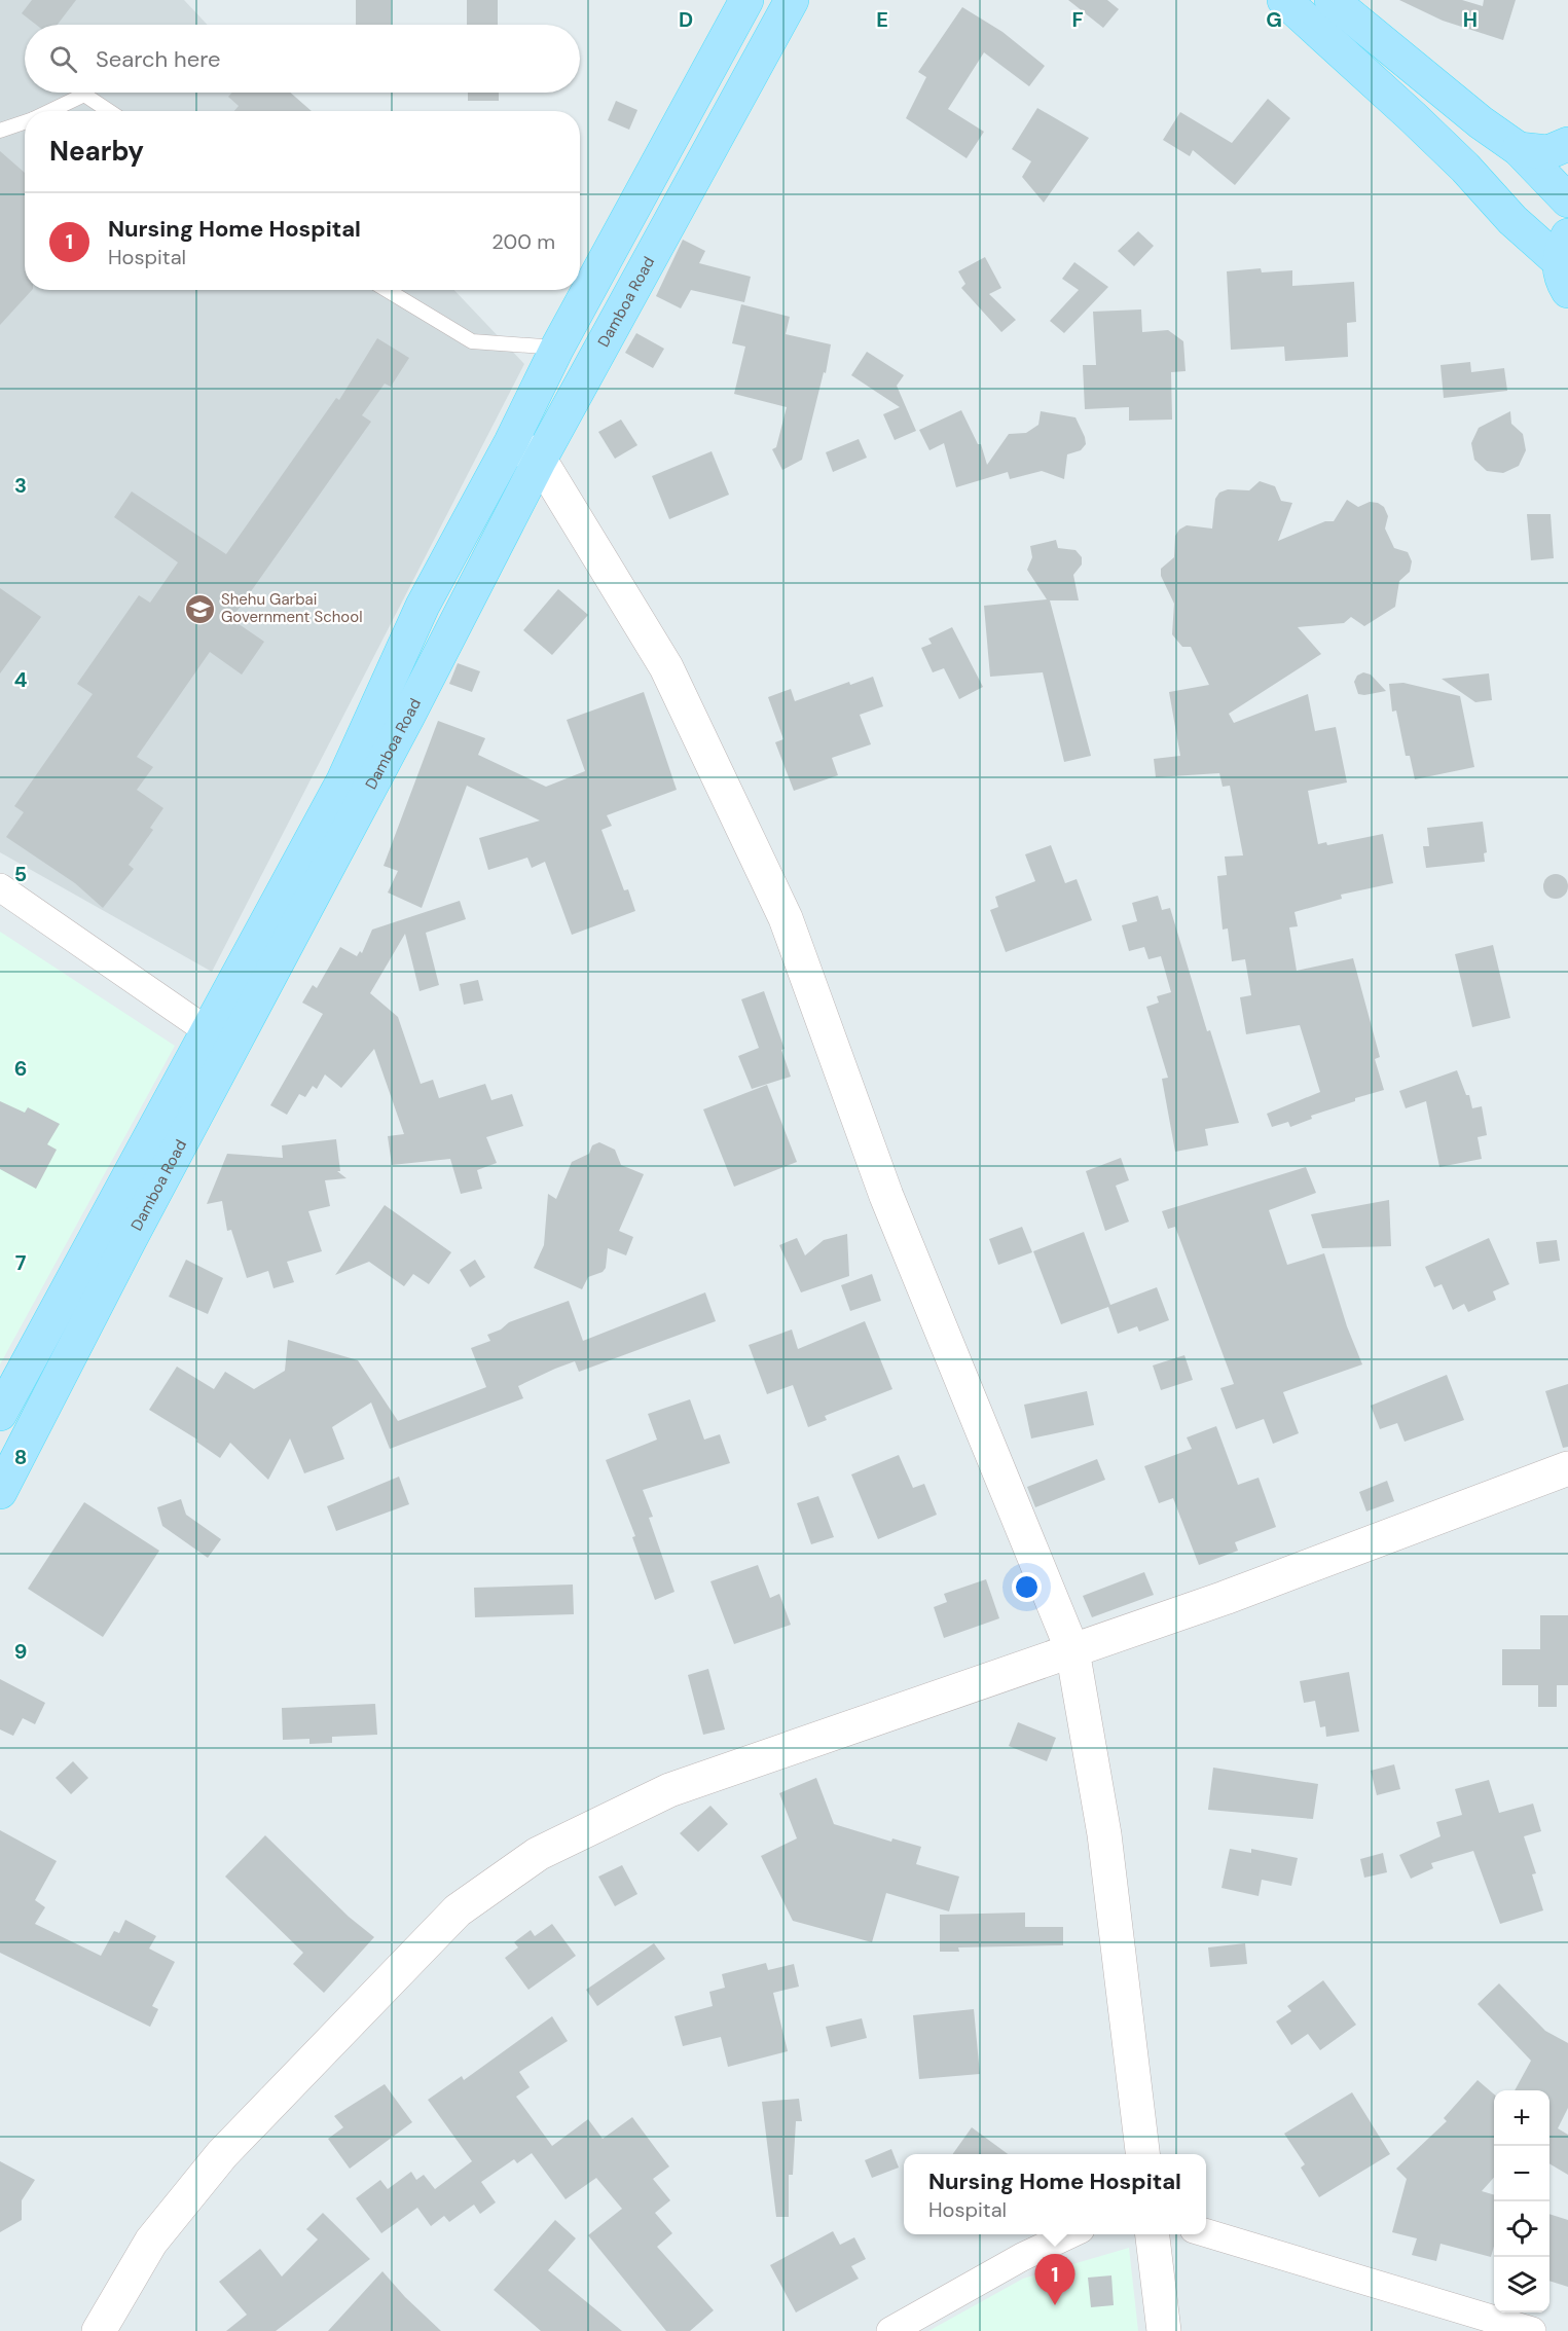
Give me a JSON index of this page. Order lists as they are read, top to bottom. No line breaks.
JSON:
{"streets":{"main road":["Damboa Road"]},"places":{"school or university":["Shehu Garbai Government School"]},"page":{"search":"Search here","heading":"Nearby","list":[{"mark":"1","name":"Nursing Home Hospital","note":"Hospital","value":"200 m"}],"map_buttons":["+","−"],"popup":["Nursing Home Hospital","Hospital"],"pins":"1"},"grid":{"columns":["D","E","F","G","H"],"rows":["3","4","5","6","7","8","9"]}}
